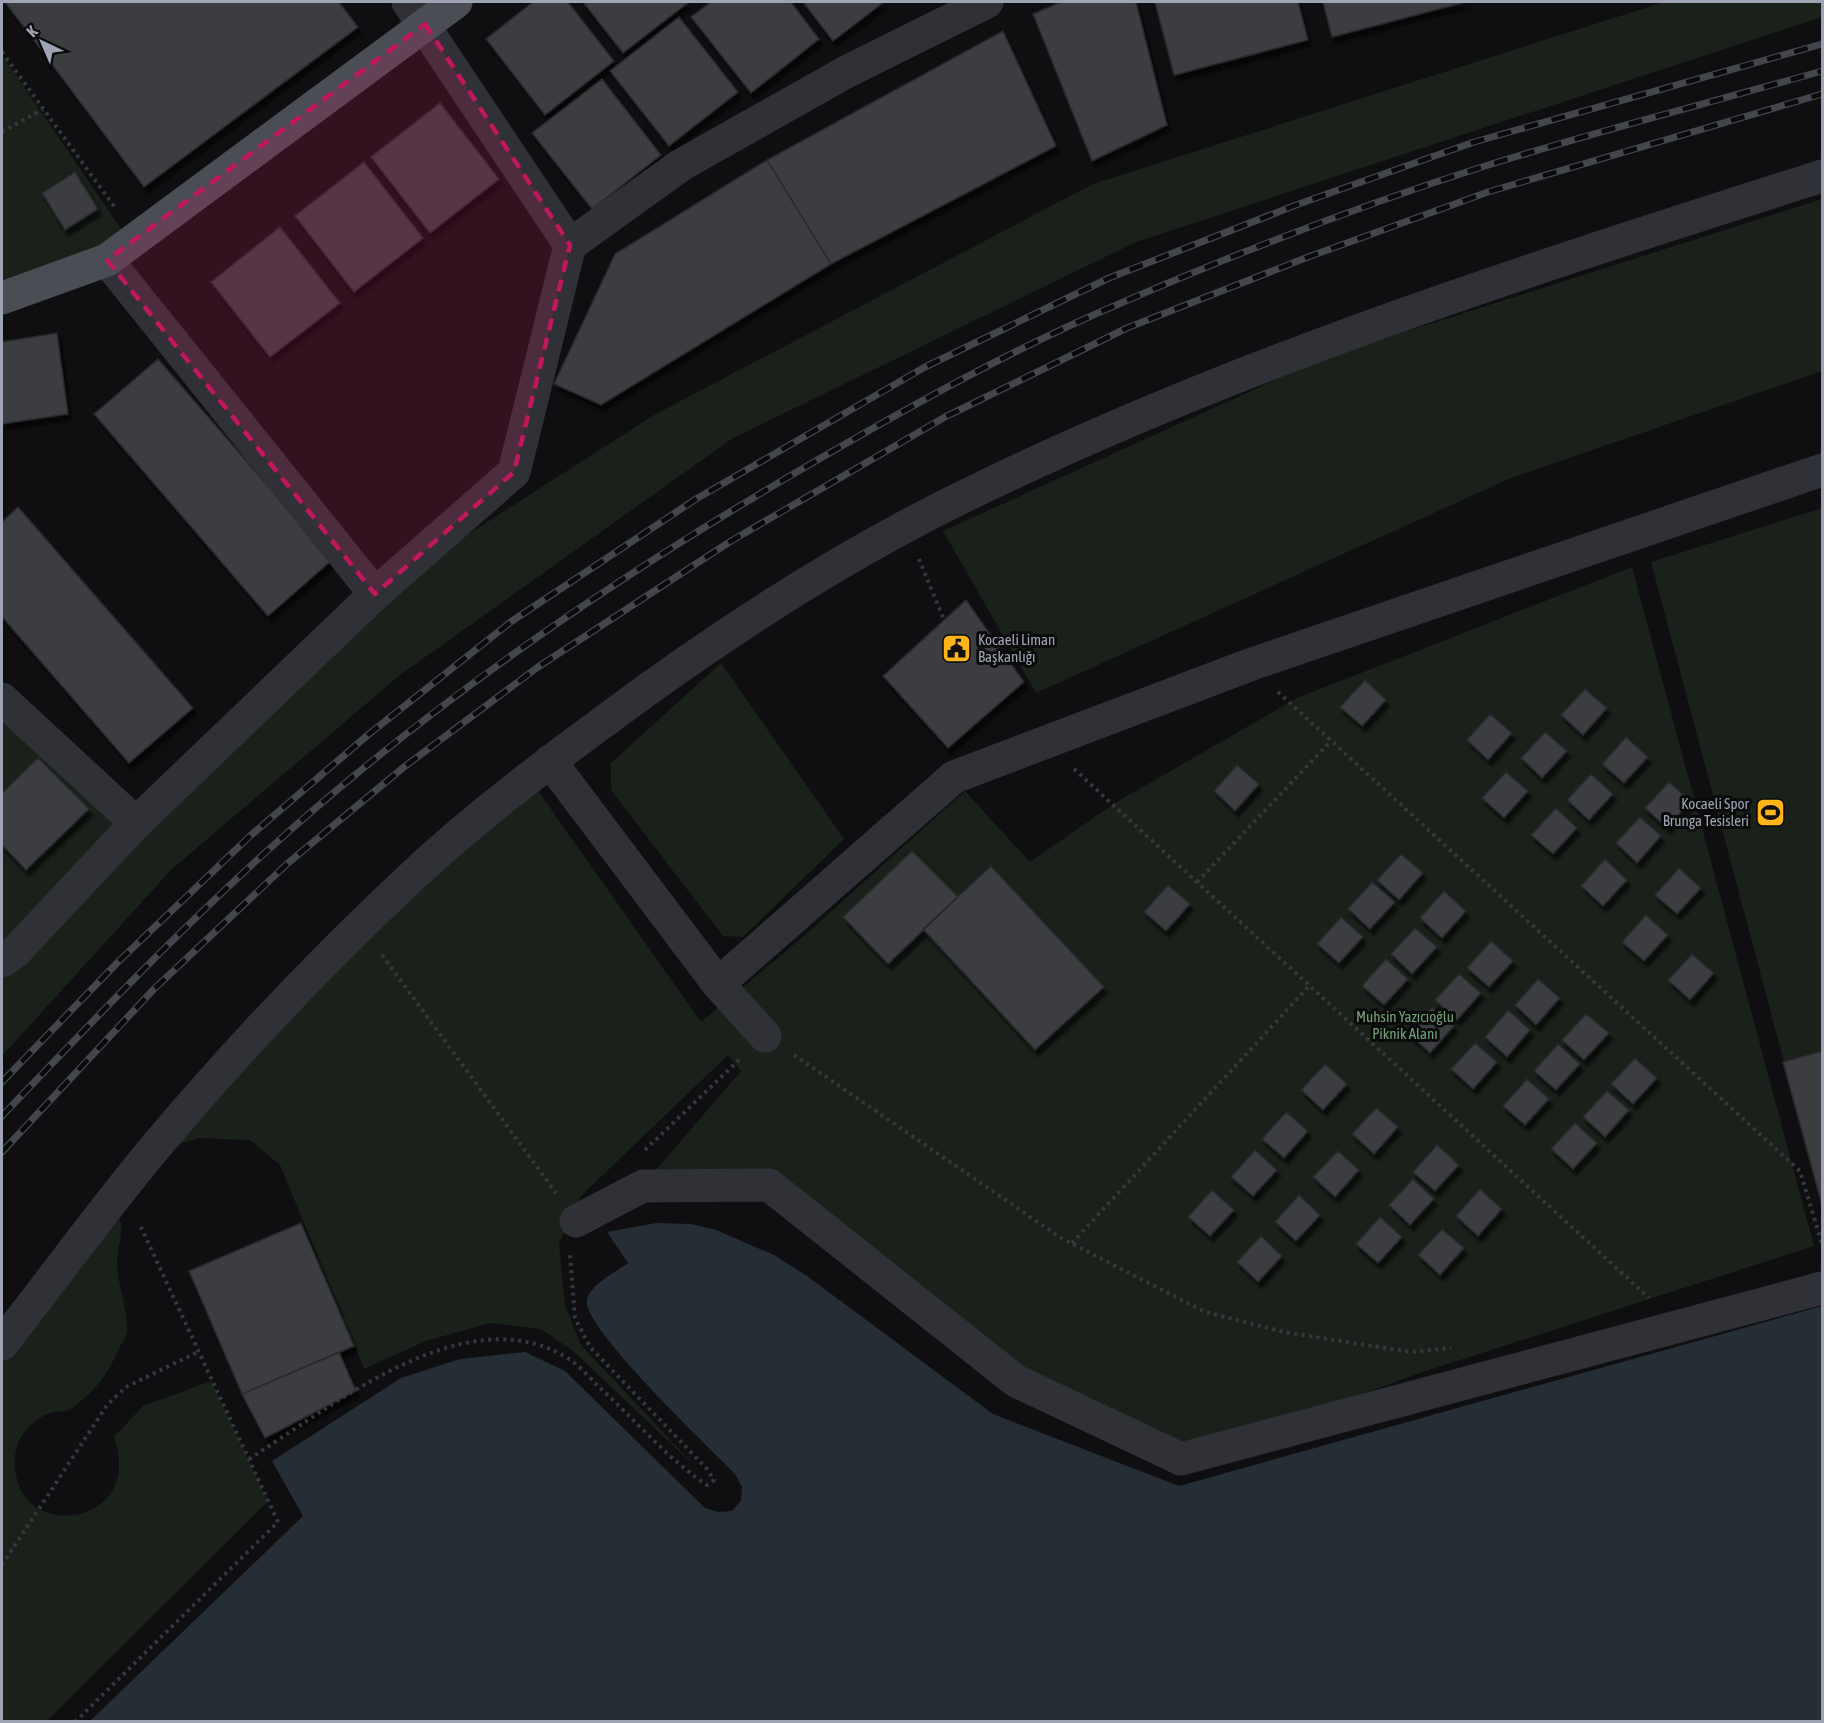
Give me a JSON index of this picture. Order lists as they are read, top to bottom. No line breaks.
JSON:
{"parks":["Muhsin Yazıcıoğlu Piknik Alanı"],"places":{"public building":["Kocaeli Liman Başkanlığı"],"sports":["Kocaeli Spor Brunga Tesisleri"]},"north":"top left"}
